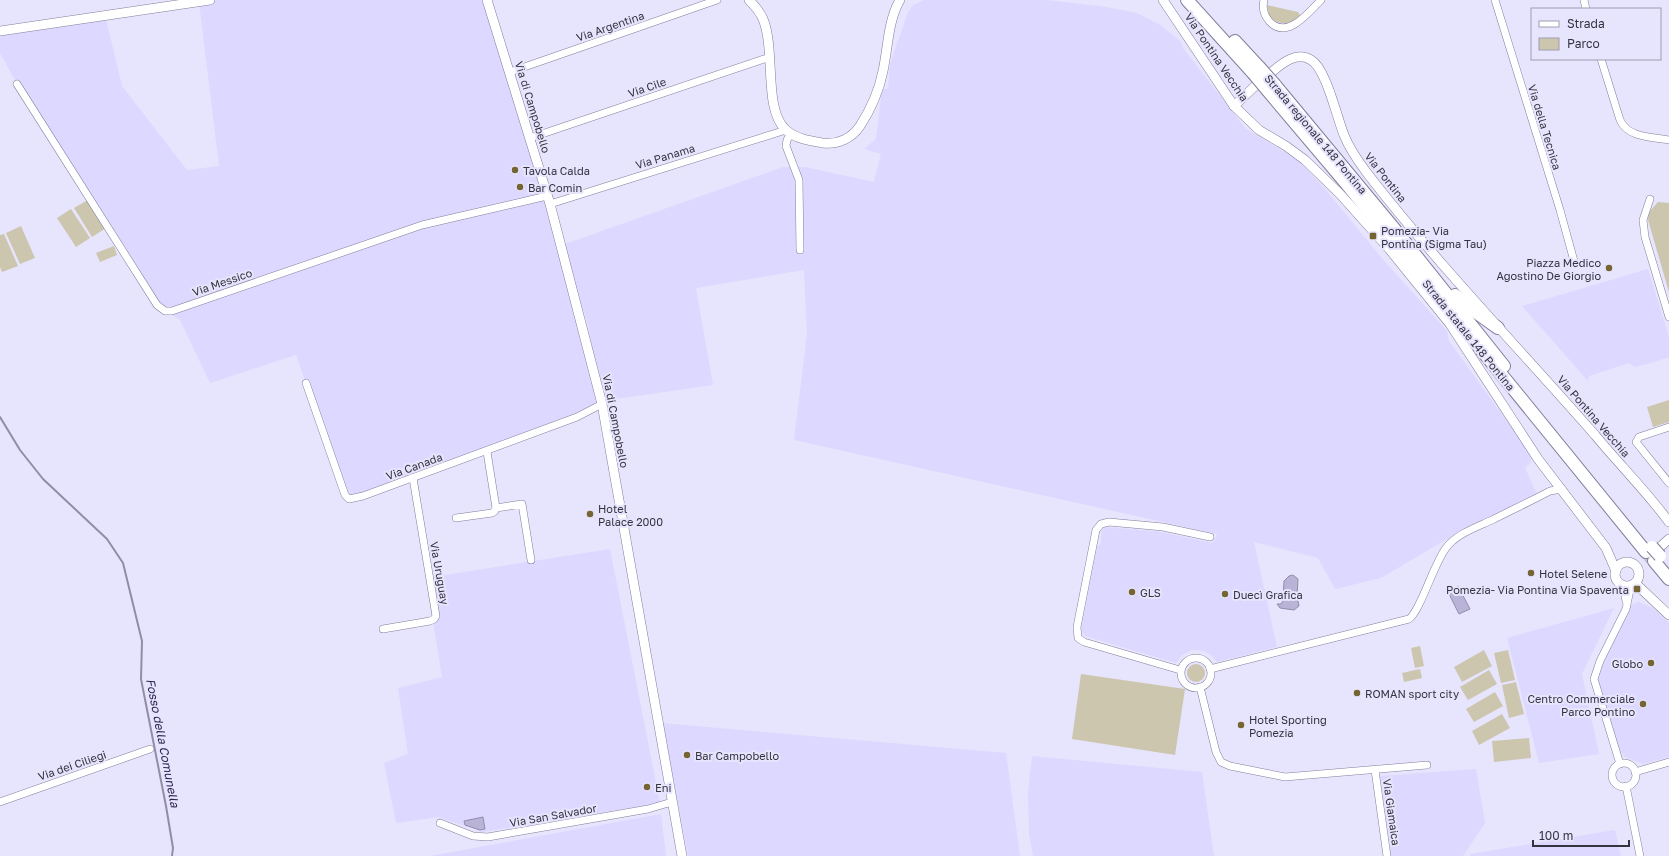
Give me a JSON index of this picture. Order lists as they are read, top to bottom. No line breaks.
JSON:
{"streets":{"highway":["Strada regionale 148 Pontina","Strada statale 148 Pontina"],"street":["Via Argentina","Via Pontina Vecchia","Via Cile","Via di Campobello","Via della Tecnica","Via Panama","Via Pontina","Via Messico","Via Canada","Via Uruguay","Via dei Ciliegi","Via Giamaica","Via San Salvador"]},"crossings":[["Via Argentina","Via di Campobello"],["Via Pontina Vecchia","Via Pontina"],["Via Cile","Via di Campobello"],["Via di Campobello","Via Panama"],["Via di Campobello","Via Messico"],["Via di Campobello","Via Canada"],["Via di Campobello","Via San Salvador"],["Strada regionale 148 Pontina","Strada statale 148 Pontina"],["Via Panama","Via Messico"],["Via Canada","Via Uruguay"]],"water":["Fosso della Comunella"],"places":{"other":["Tavola Calda","Bar Comin","Piazza Medico Agostino De Giorgio","Hotel Palace 2000","Hotel Selene","GLS","Duecì Grafica","Globo","ROMAN sport city","Centro Commerciale Parco Pontino","Hotel Sporting Pomezia","Bar Campobello","Eni"],"transit":["Pomezia- Via Pontina (Sigma Tau)","Pomezia- Via Pontina Via Spaventa"]},"legend":["Strada","Parco"],"scale_bar":"100 m"}
